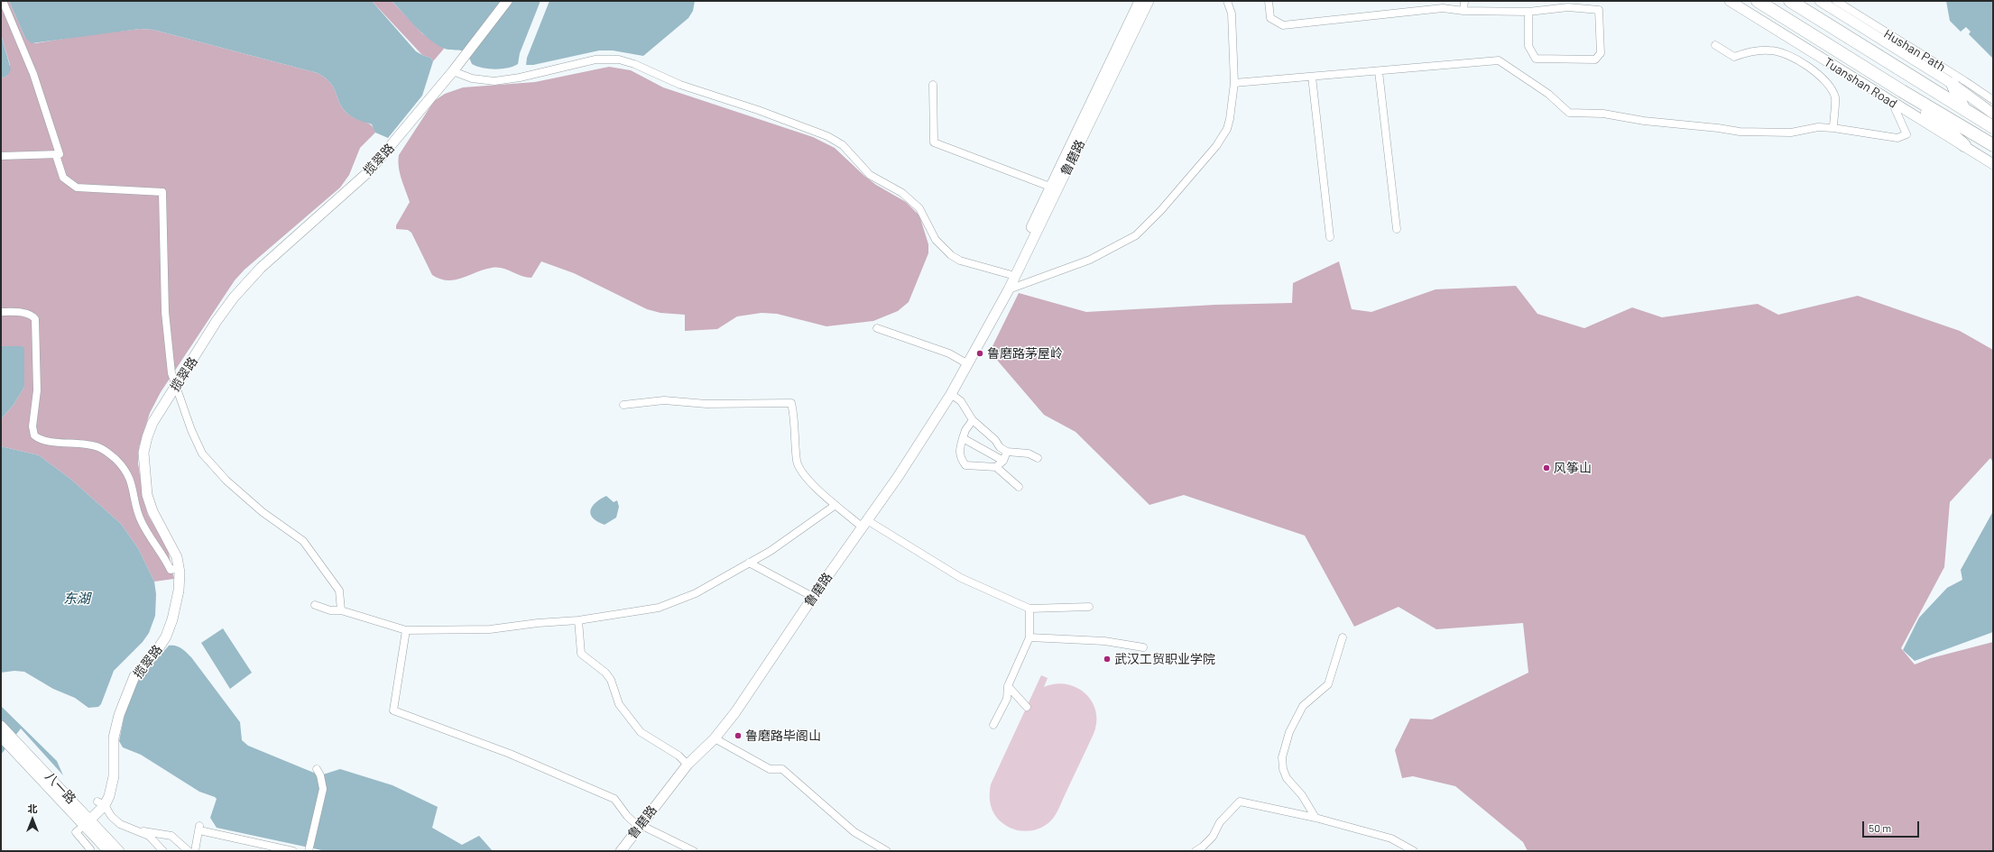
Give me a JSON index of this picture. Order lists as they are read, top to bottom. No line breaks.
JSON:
{"streets":{"highway":["Tuanshan Road"],"street":["Hushan Path","鲁磨路","揽翠路","八一路"]},"crossings":[["揽翠路","八一路"]],"water":["东湖"],"places":["鲁磨路茅屋岭","风筝山","武汉工贸职业学院","鲁磨路毕阁山"],"scale_bar":"50 m","north":"top"}
